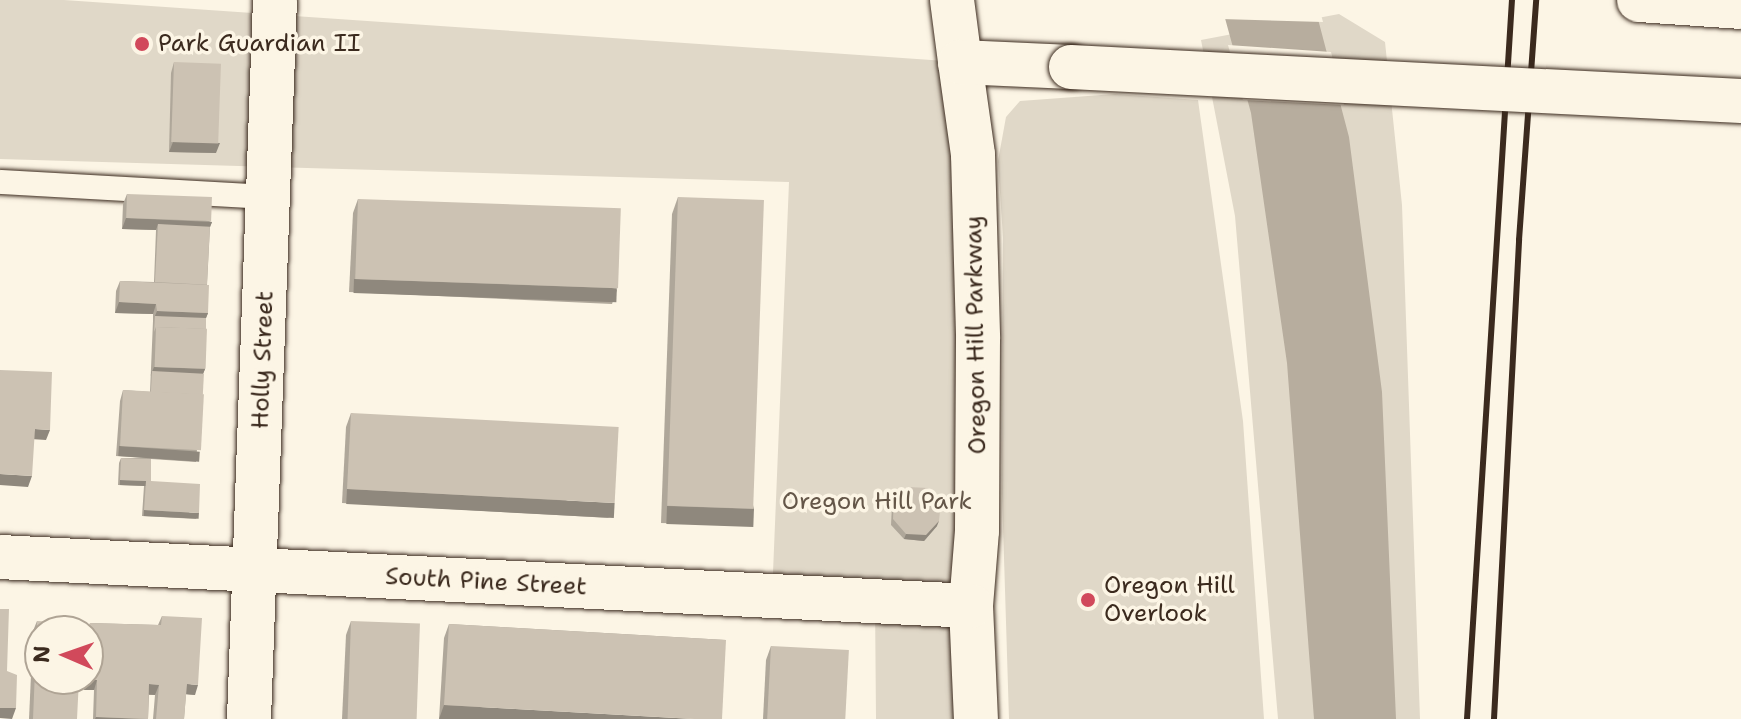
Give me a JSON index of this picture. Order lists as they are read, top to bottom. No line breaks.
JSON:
{"streets":{"street":["Oregon Hill Parkway","Holly Street","South Pine Street"]},"crossings":[["Oregon Hill Parkway","South Pine Street"],["Holly Street","South Pine Street"]],"parks":["Oregon Hill Park"],"places":["Park Guardian II","Oregon Hill Overlook"],"north":"left"}
